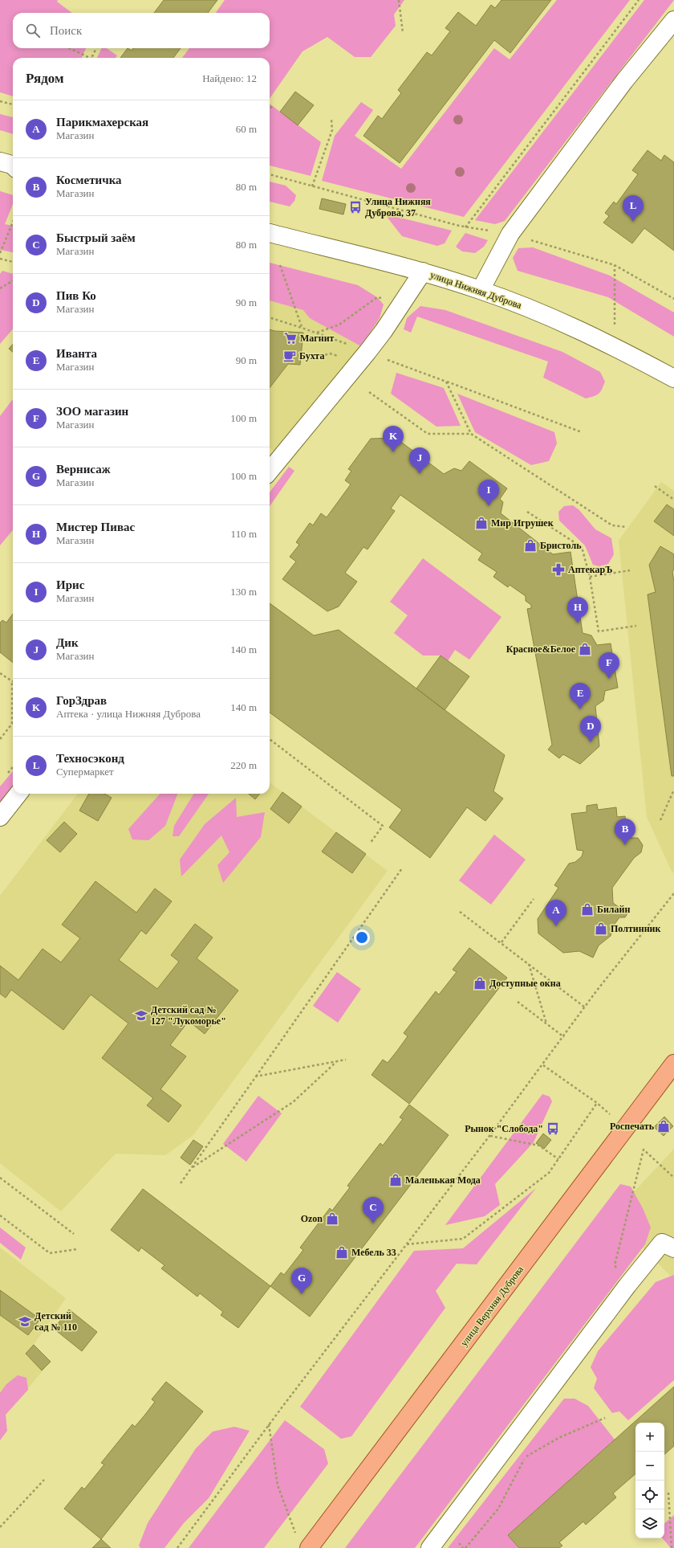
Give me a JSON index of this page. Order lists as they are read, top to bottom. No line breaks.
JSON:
{"streets":{"main road":["улица Верхняя Дуброва"],"street":["улица Нижняя Дуброва"]},"places":{"bus stop":["Улица Нижняя Дуброва, 37","Рынок \"Слобода\""],"supermarket":["Магнит"],"cafe":["Бухта"],"shop":["Мир Игрушек","Бристоль","Красное&Белое","Билайн","Полтинник","Доступные окна","Роспечать","Маленькая Мода","Ozon","Мебель 33"],"pharmacy":["АптекарЪ"],"school or university":["Детский сад № 127 \"Лукоморье\"","Детский сад № 110"]},"page":{"search":"Поиск","heading":["Рядом","Найдено: 12"],"list":[{"mark":"A","name":"Парикмахерская","note":"Магазин","value":"60 m"},{"mark":"B","name":"Косметичка","note":"Магазин","value":"80 m"},{"mark":"C","name":"Быстрый заём","note":"Магазин","value":"80 m"},{"mark":"D","name":"Пив Ко","note":"Магазин","value":"90 m"},{"mark":"E","name":"Иванта","note":"Магазин","value":"90 m"},{"mark":"F","name":"ЗОО магазин","note":"Магазин","value":"100 m"},{"mark":"G","name":"Вернисаж","note":"Магазин","value":"100 m"},{"mark":"H","name":"Мистер Пивас","note":"Магазин","value":"110 m"},{"mark":"I","name":"Ирис","note":"Магазин","value":"130 m"},{"mark":"J","name":"Дик","note":"Магазин","value":"140 m"},{"mark":"K","name":"ГорЗдрав","note":"Аптека · улица Нижняя Дуброва","value":"140 m"},{"mark":"L","name":"Техносэконд","note":"Супермаркет","value":"220 m"}],"pins":["L","K","J","I","H","F","E","D","B","A","C","G"],"map_buttons":["+","−"]}}
